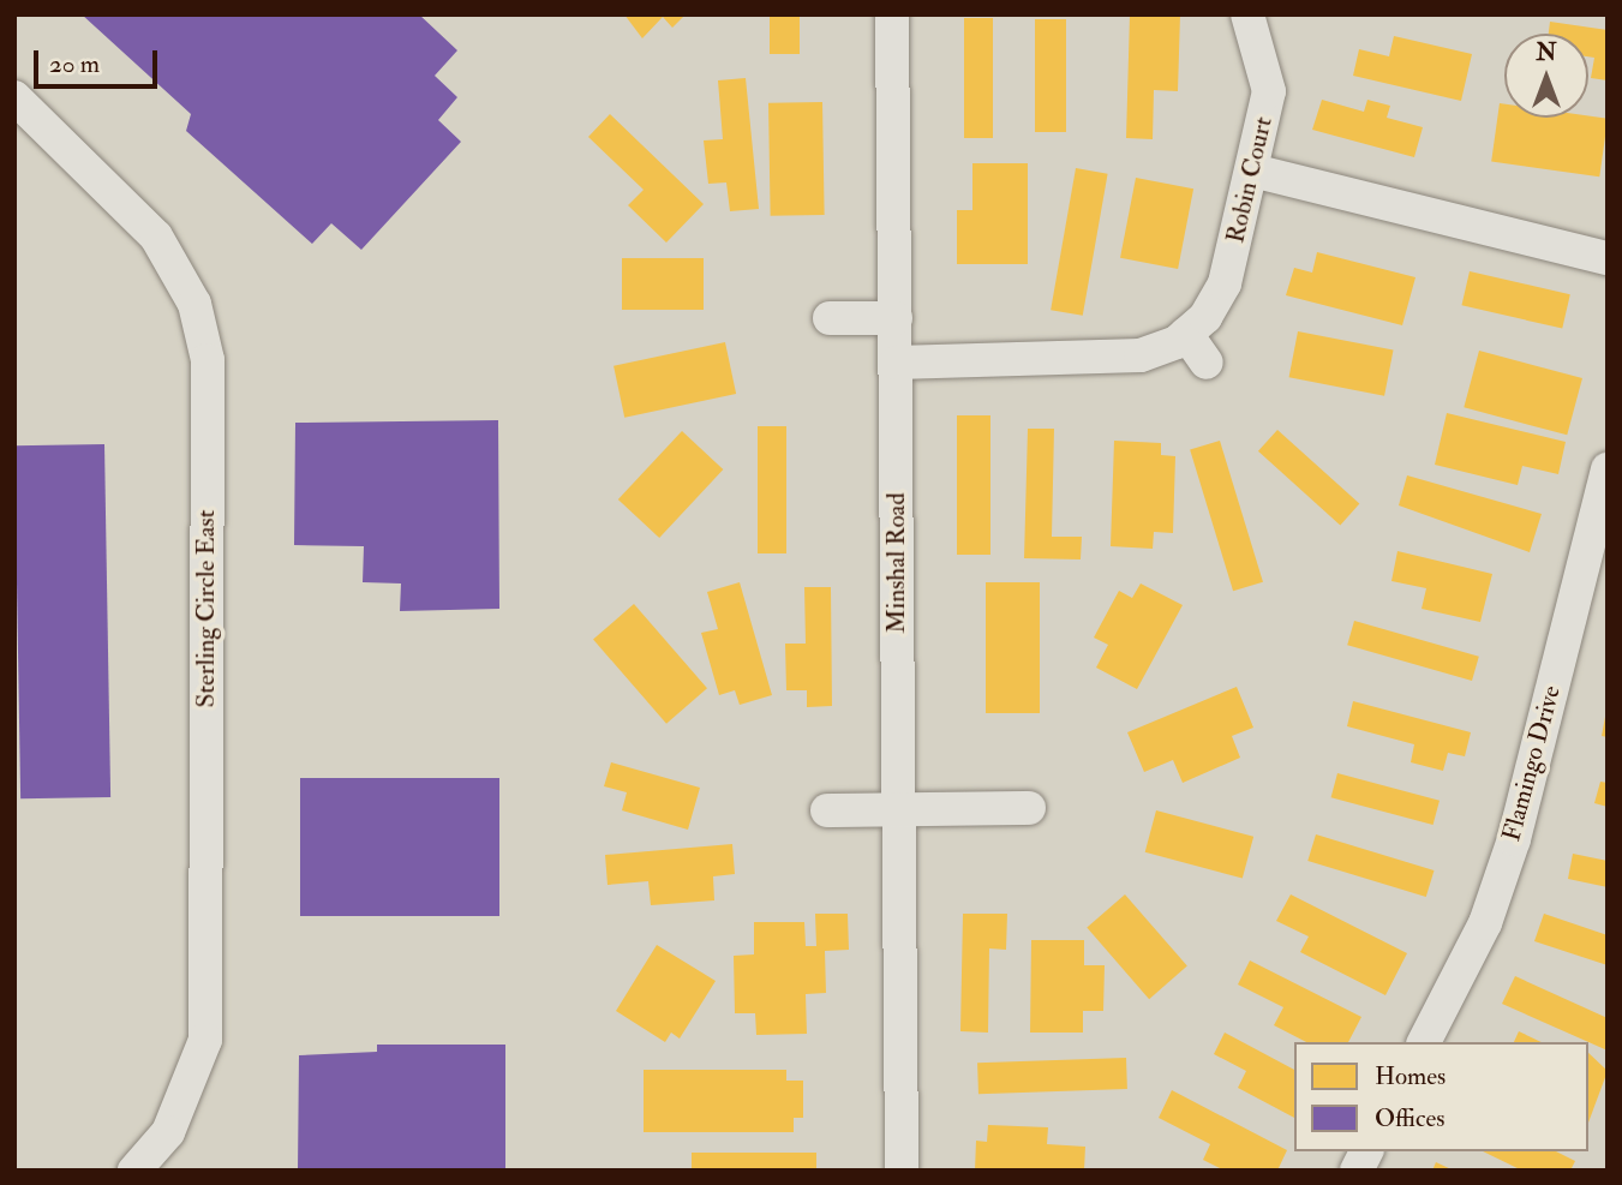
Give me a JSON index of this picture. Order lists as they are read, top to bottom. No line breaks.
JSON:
{"streets":{"street":["Robin Court","Minshal Road","Sterling Circle East","Flamingo Drive"]},"crossings":[["Robin Court","Minshal Road"]],"legend":["Homes","Offices"],"scale_bar":"20 m","north":"top"}
